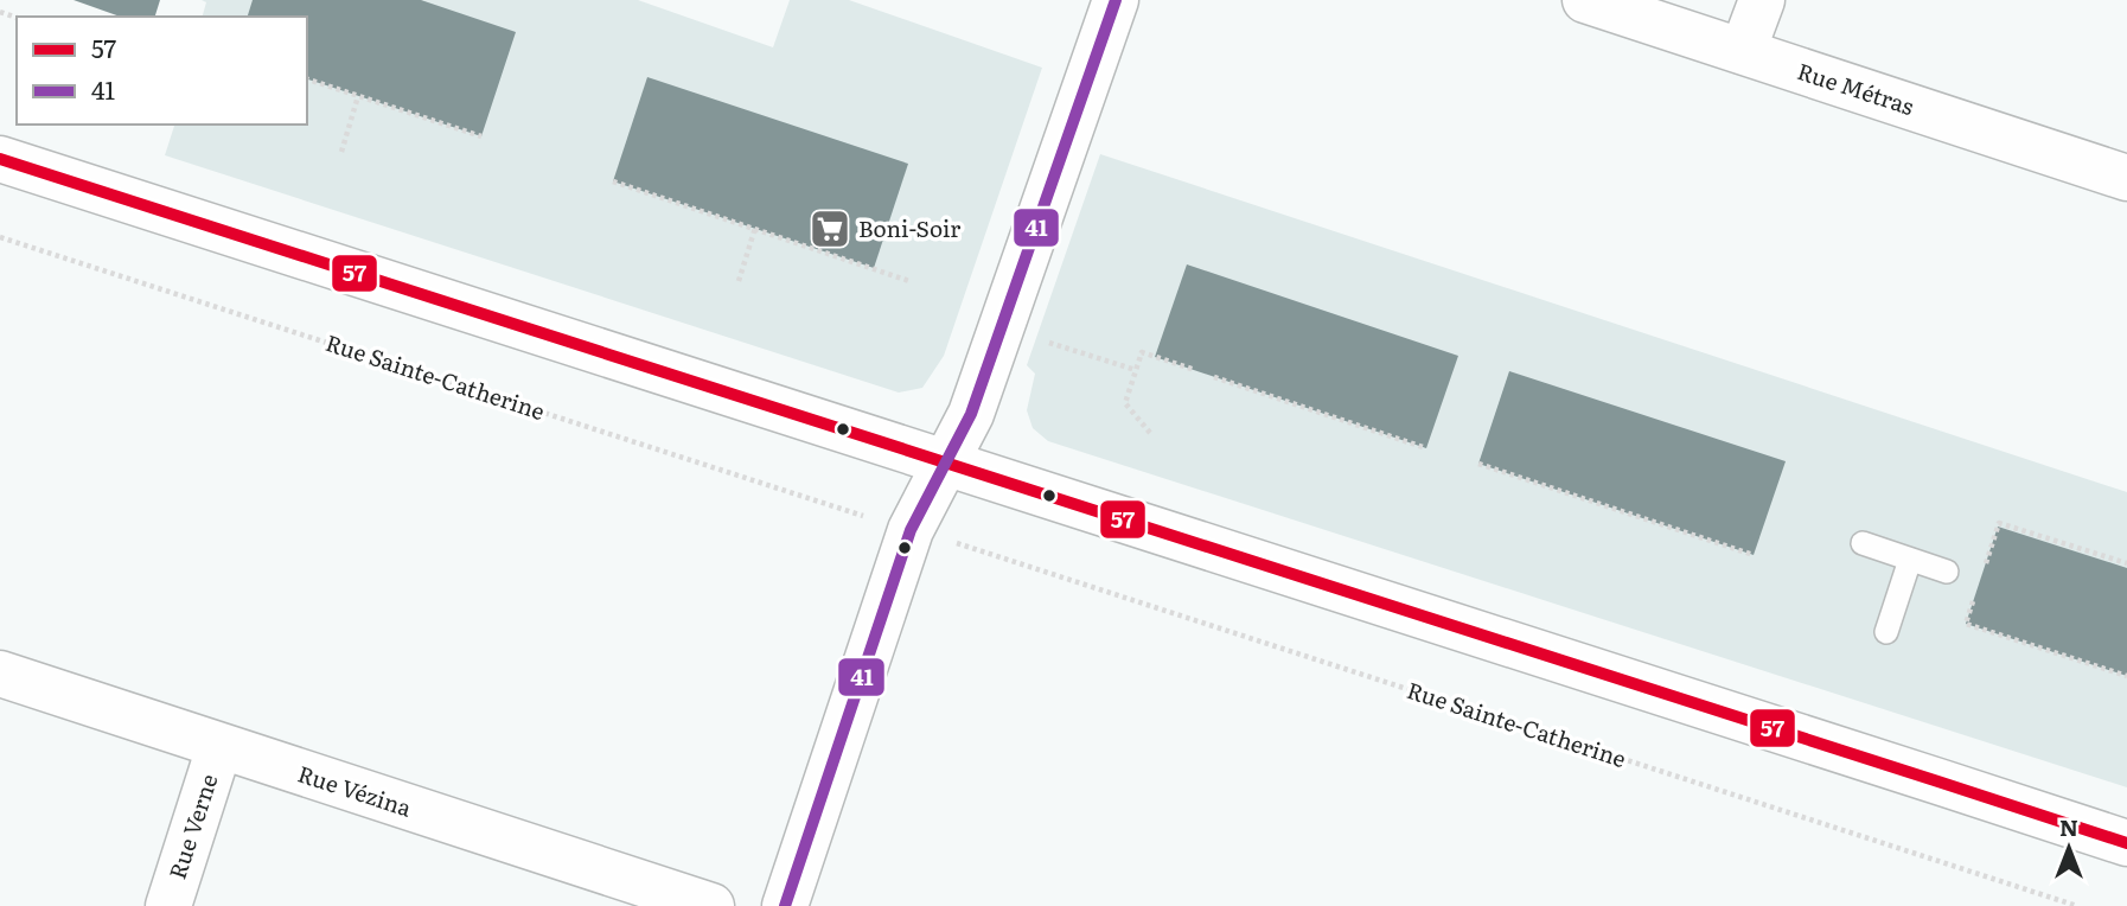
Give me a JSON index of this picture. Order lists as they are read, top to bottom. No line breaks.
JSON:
{"streets":{"street":["Rue Métras","Rue Vézina","Rue Verne"],"path":["Rue Sainte-Catherine"]},"crossings":[["Rue Vézina","Rue Verne"]],"places":{"supermarket":["Boni-Soir"]},"lines":["transit line 41","transit line 57"],"legend":["57","41"],"north":"top"}
